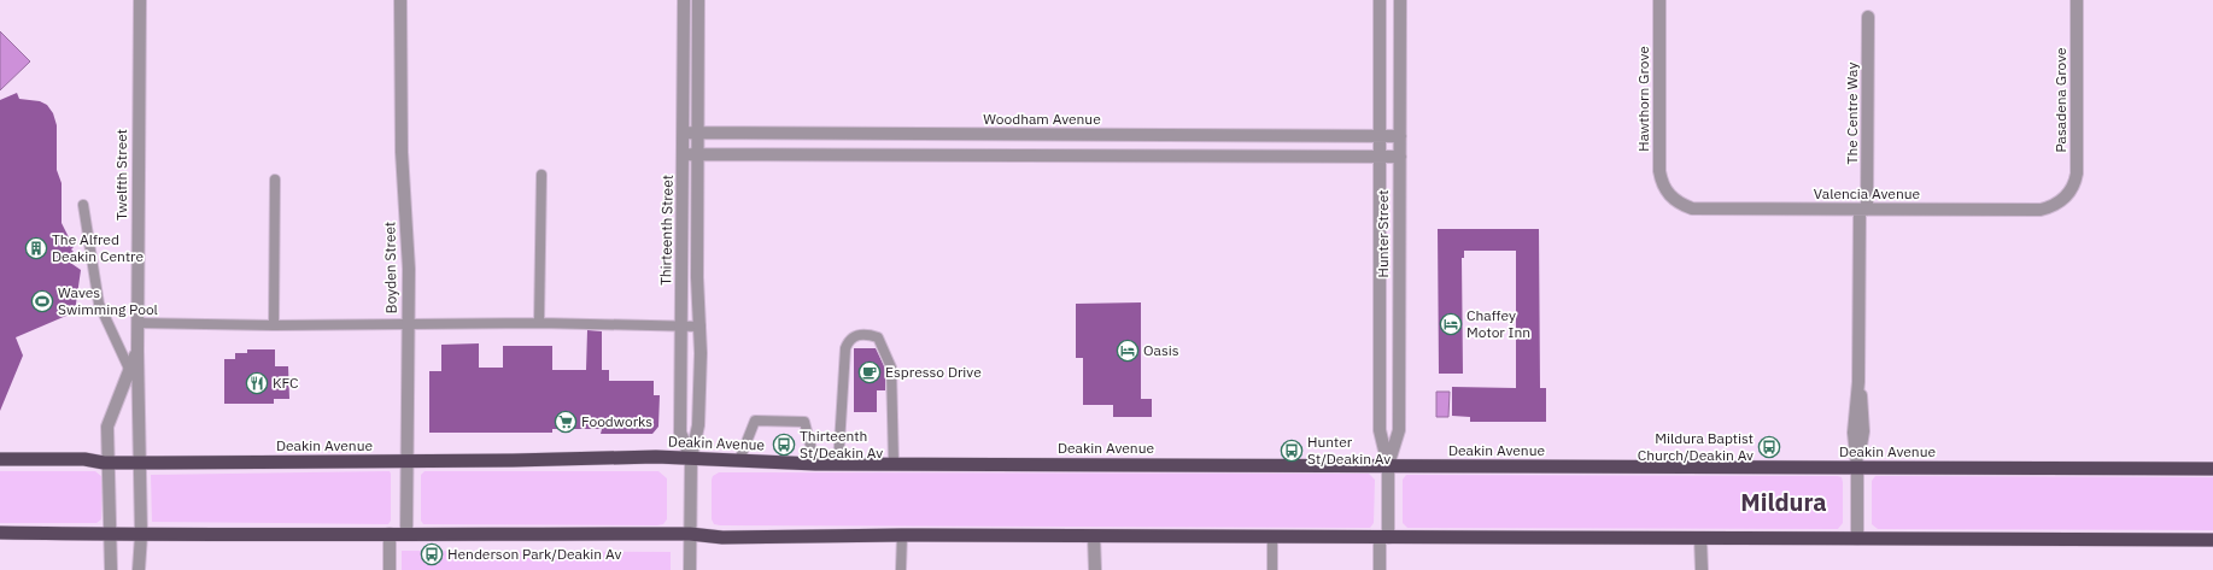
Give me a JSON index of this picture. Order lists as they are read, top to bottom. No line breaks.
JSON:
{"streets":{"highway":["Deakin Avenue"],"street":["Hawthorn Grove","Pasadena Grove","The Centre Way","Woodham Avenue","Twelfth Street","Valencia Avenue","Thirteenth Street","Hunter Street","Boyden Street"]},"crossings":[["Hawthorn Grove","Valencia Avenue"],["Pasadena Grove","Valencia Avenue"],["The Centre Way","Valencia Avenue"],["The Centre Way","Deakin Avenue"],["Woodham Avenue","Thirteenth Street"],["Woodham Avenue","Hunter Street"],["Twelfth Street","Deakin Avenue"],["Thirteenth Street","Deakin Avenue"],["Hunter Street","Deakin Avenue"],["Boyden Street","Deakin Avenue"]],"districts":["Mildura"],"places":{"building":["The Alfred Deakin Centre"],"sports":["Waves Swimming Pool"],"hotel":["Chaffey Motor Inn","Oasis"],"cafe":["Espresso Drive"],"restaurant":["KFC"],"supermarket":["Foodworks"],"bus stop":["Thirteenth St/Deakin Av","Mildura Baptist Church/Deakin Av","Hunter St/Deakin Av","Henderson Park/Deakin Av"]}}
